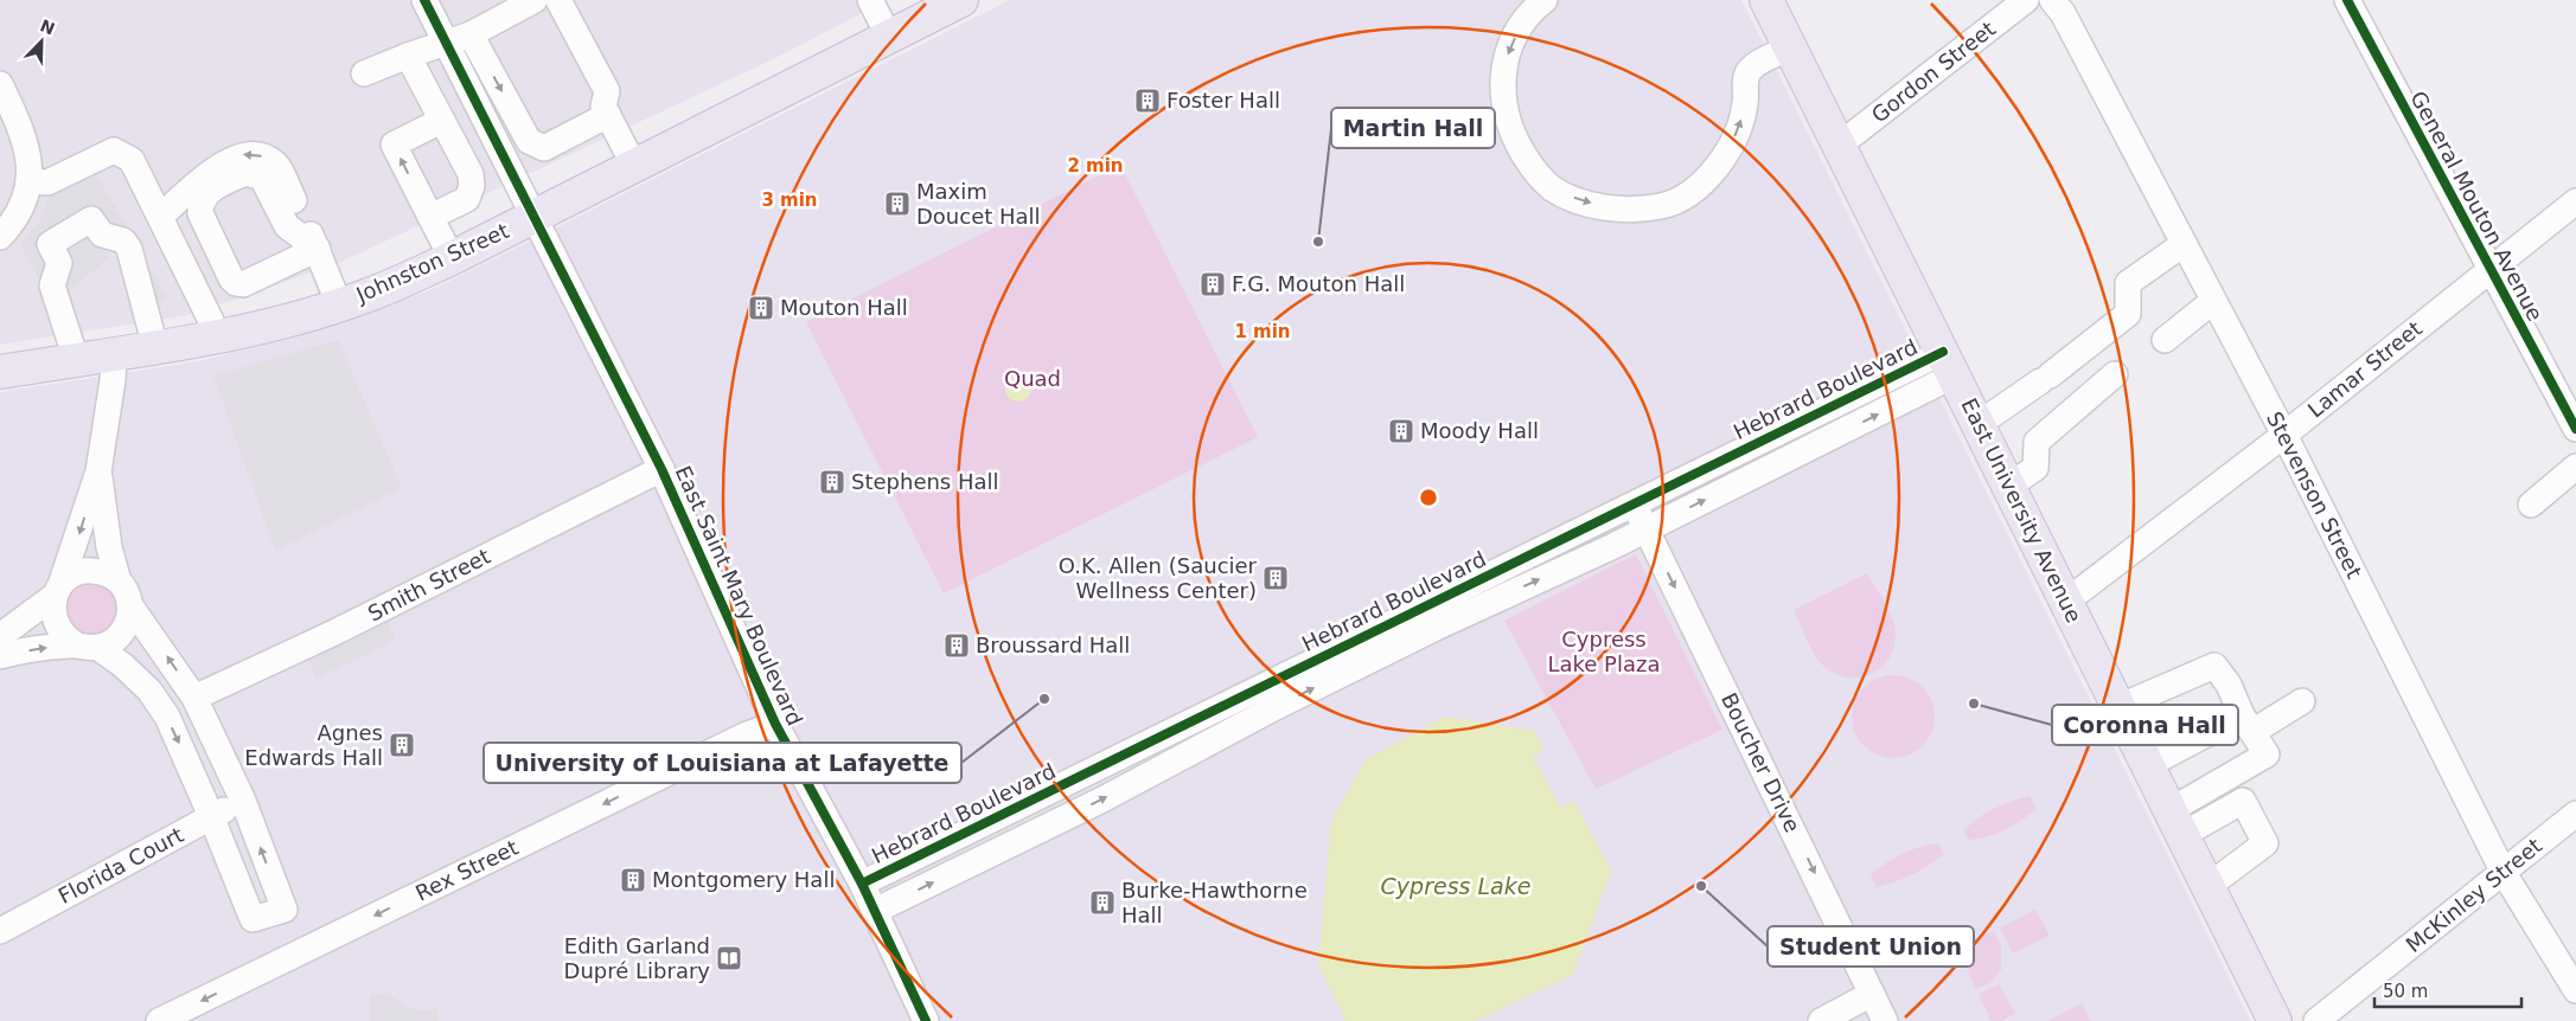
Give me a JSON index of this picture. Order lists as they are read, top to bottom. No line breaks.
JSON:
{"streets":{"main road":["Johnston Street","East University Avenue"],"street":["Gordon Street","General Mouton Avenue","Lamar Street","Hebrard Boulevard","Stevenson Street","Smith Street","East Saint Mary Boulevard","Boucher Drive","Florida Court","Rex Street","McKinley Street"]},"crossings":[["Gordon Street","East University Avenue"],["General Mouton Avenue","Lamar Street"],["Johnston Street","East Saint Mary Boulevard"],["Lamar Street","Stevenson Street"],["Lamar Street","East University Avenue"],["Hebrard Boulevard","East University Avenue"],["Hebrard Boulevard","East Saint Mary Boulevard"],["Hebrard Boulevard","Boucher Drive"],["Stevenson Street","McKinley Street"],["Smith Street","East Saint Mary Boulevard"],["East Saint Mary Boulevard","Rex Street"]],"one_way":["Boucher Drive","Rex Street"],"water":["Cypress Lake"],"parks":["Quad","Cypress Lake Plaza"],"places":{"building":["Foster Hall","Maxim Doucet Hall","F.G. Mouton Hall","Mouton Hall","Moody Hall","Stephens Hall","O.K. Allen (Saucier Wellness Center)","Broussard Hall","Agnes Edwards Hall","Montgomery Hall","Burke-Hawthorne Hall"],"other":["Martin Hall","University of Louisiana at Lafayette","Coronna Hall","Student Union"],"library":["Edith Garland Dupré Library"]},"scale_bar":"50 m","north":"top right","rings":["2 min","3 min","1 min"]}
